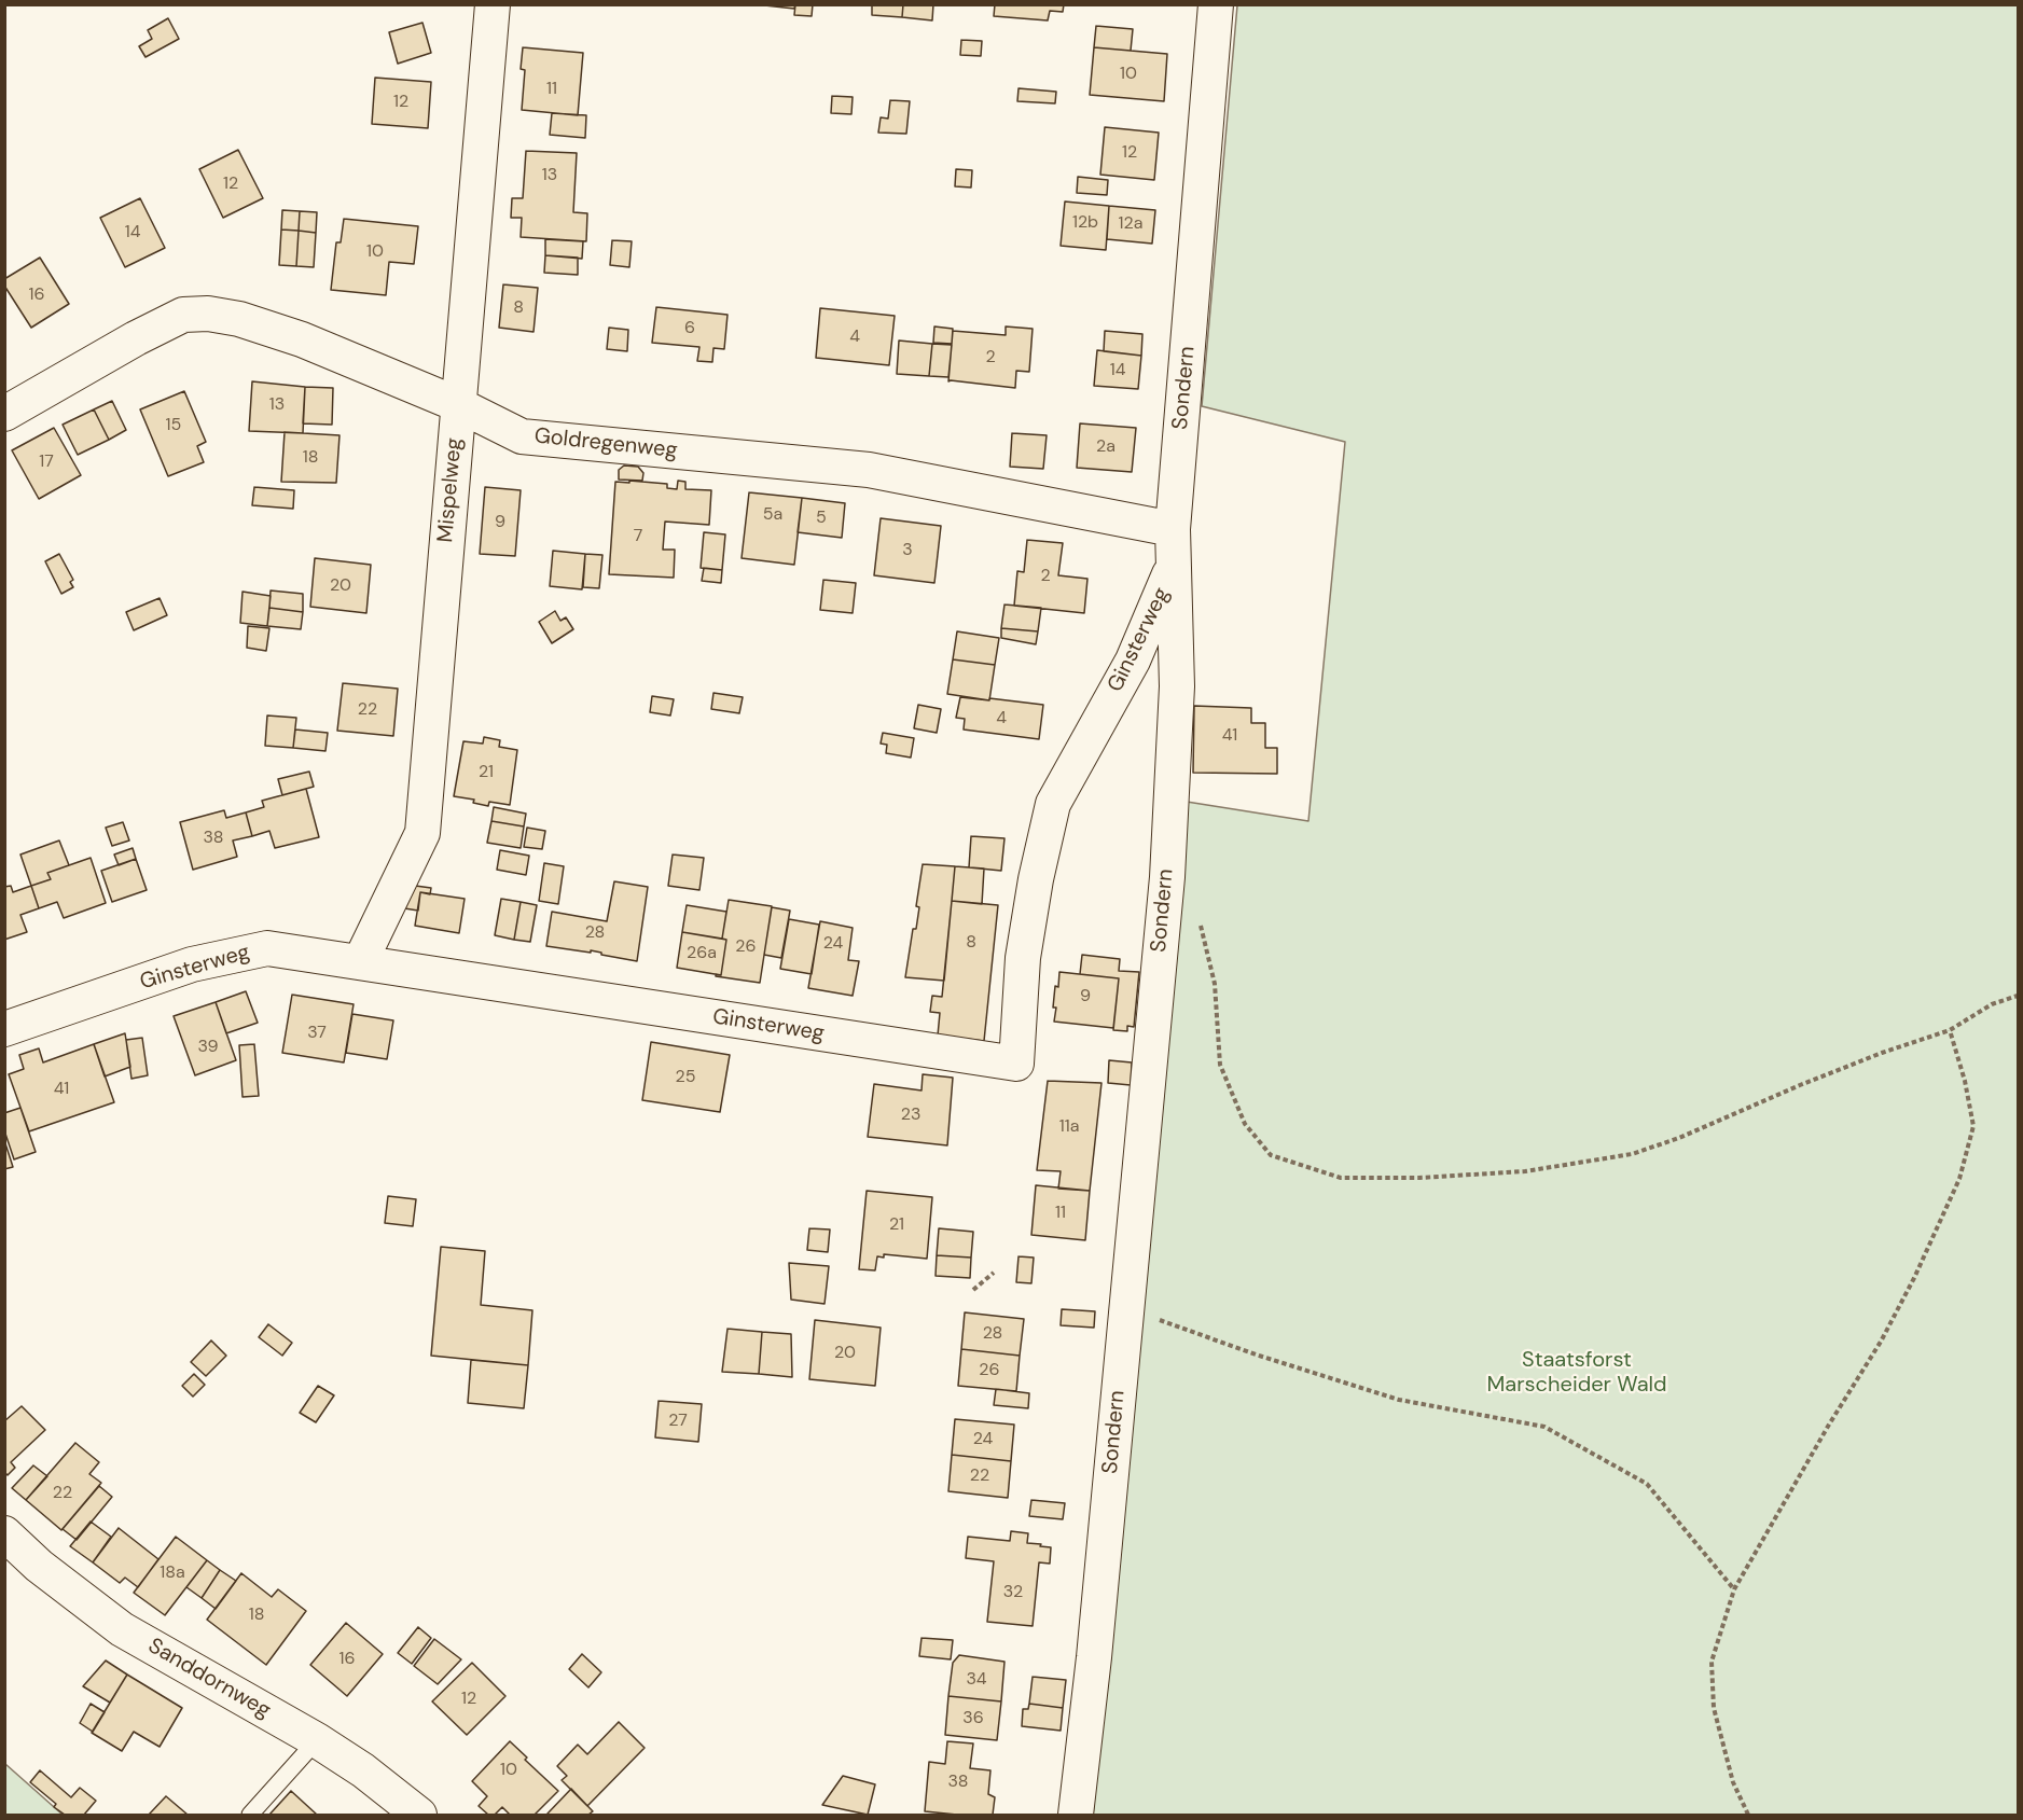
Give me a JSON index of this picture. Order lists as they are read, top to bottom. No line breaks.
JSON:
{"streets":{"street":["Sondern","Goldregenweg","Mispelweg","Ginsterweg","Sanddornweg"]},"crossings":[["Sondern","Goldregenweg"],["Sondern","Ginsterweg"],["Goldregenweg","Mispelweg"],["Mispelweg","Ginsterweg"]],"parks":["Staatsforst Marscheider Wald"],"house_numbers":["10","11","12","12","13","12","12b","12a","14","10","16","8","6","4","2","14","13","15","2a","18","17","5a","5","9","7","3","2","20","22","4","41","21","38","28","8","24","26","26a","9","37","39","25","41","23","11a","11","21","28","20","26","27","24","22","22","18a","32","18","16","34","12","36","10","38"]}
